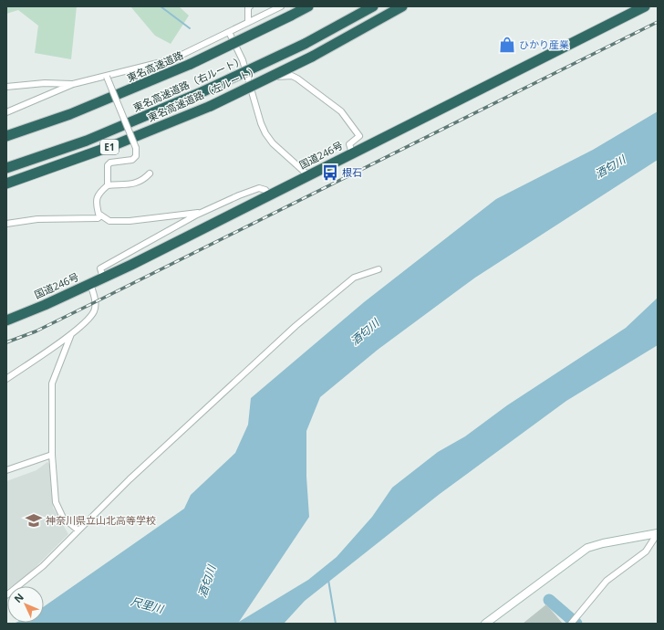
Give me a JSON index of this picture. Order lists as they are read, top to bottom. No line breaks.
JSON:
{"streets":{"highway":["東名高速道路","東名高速道路（右ルート）","東名高速道路（左ルート）","E1","国道246号"]},"water":["酒匂川","尺里川"],"places":{"shop":["ひかり産業"],"bus stop":["根石"],"school or university":["神奈川県立山北高等学校"]},"north":"top left"}
